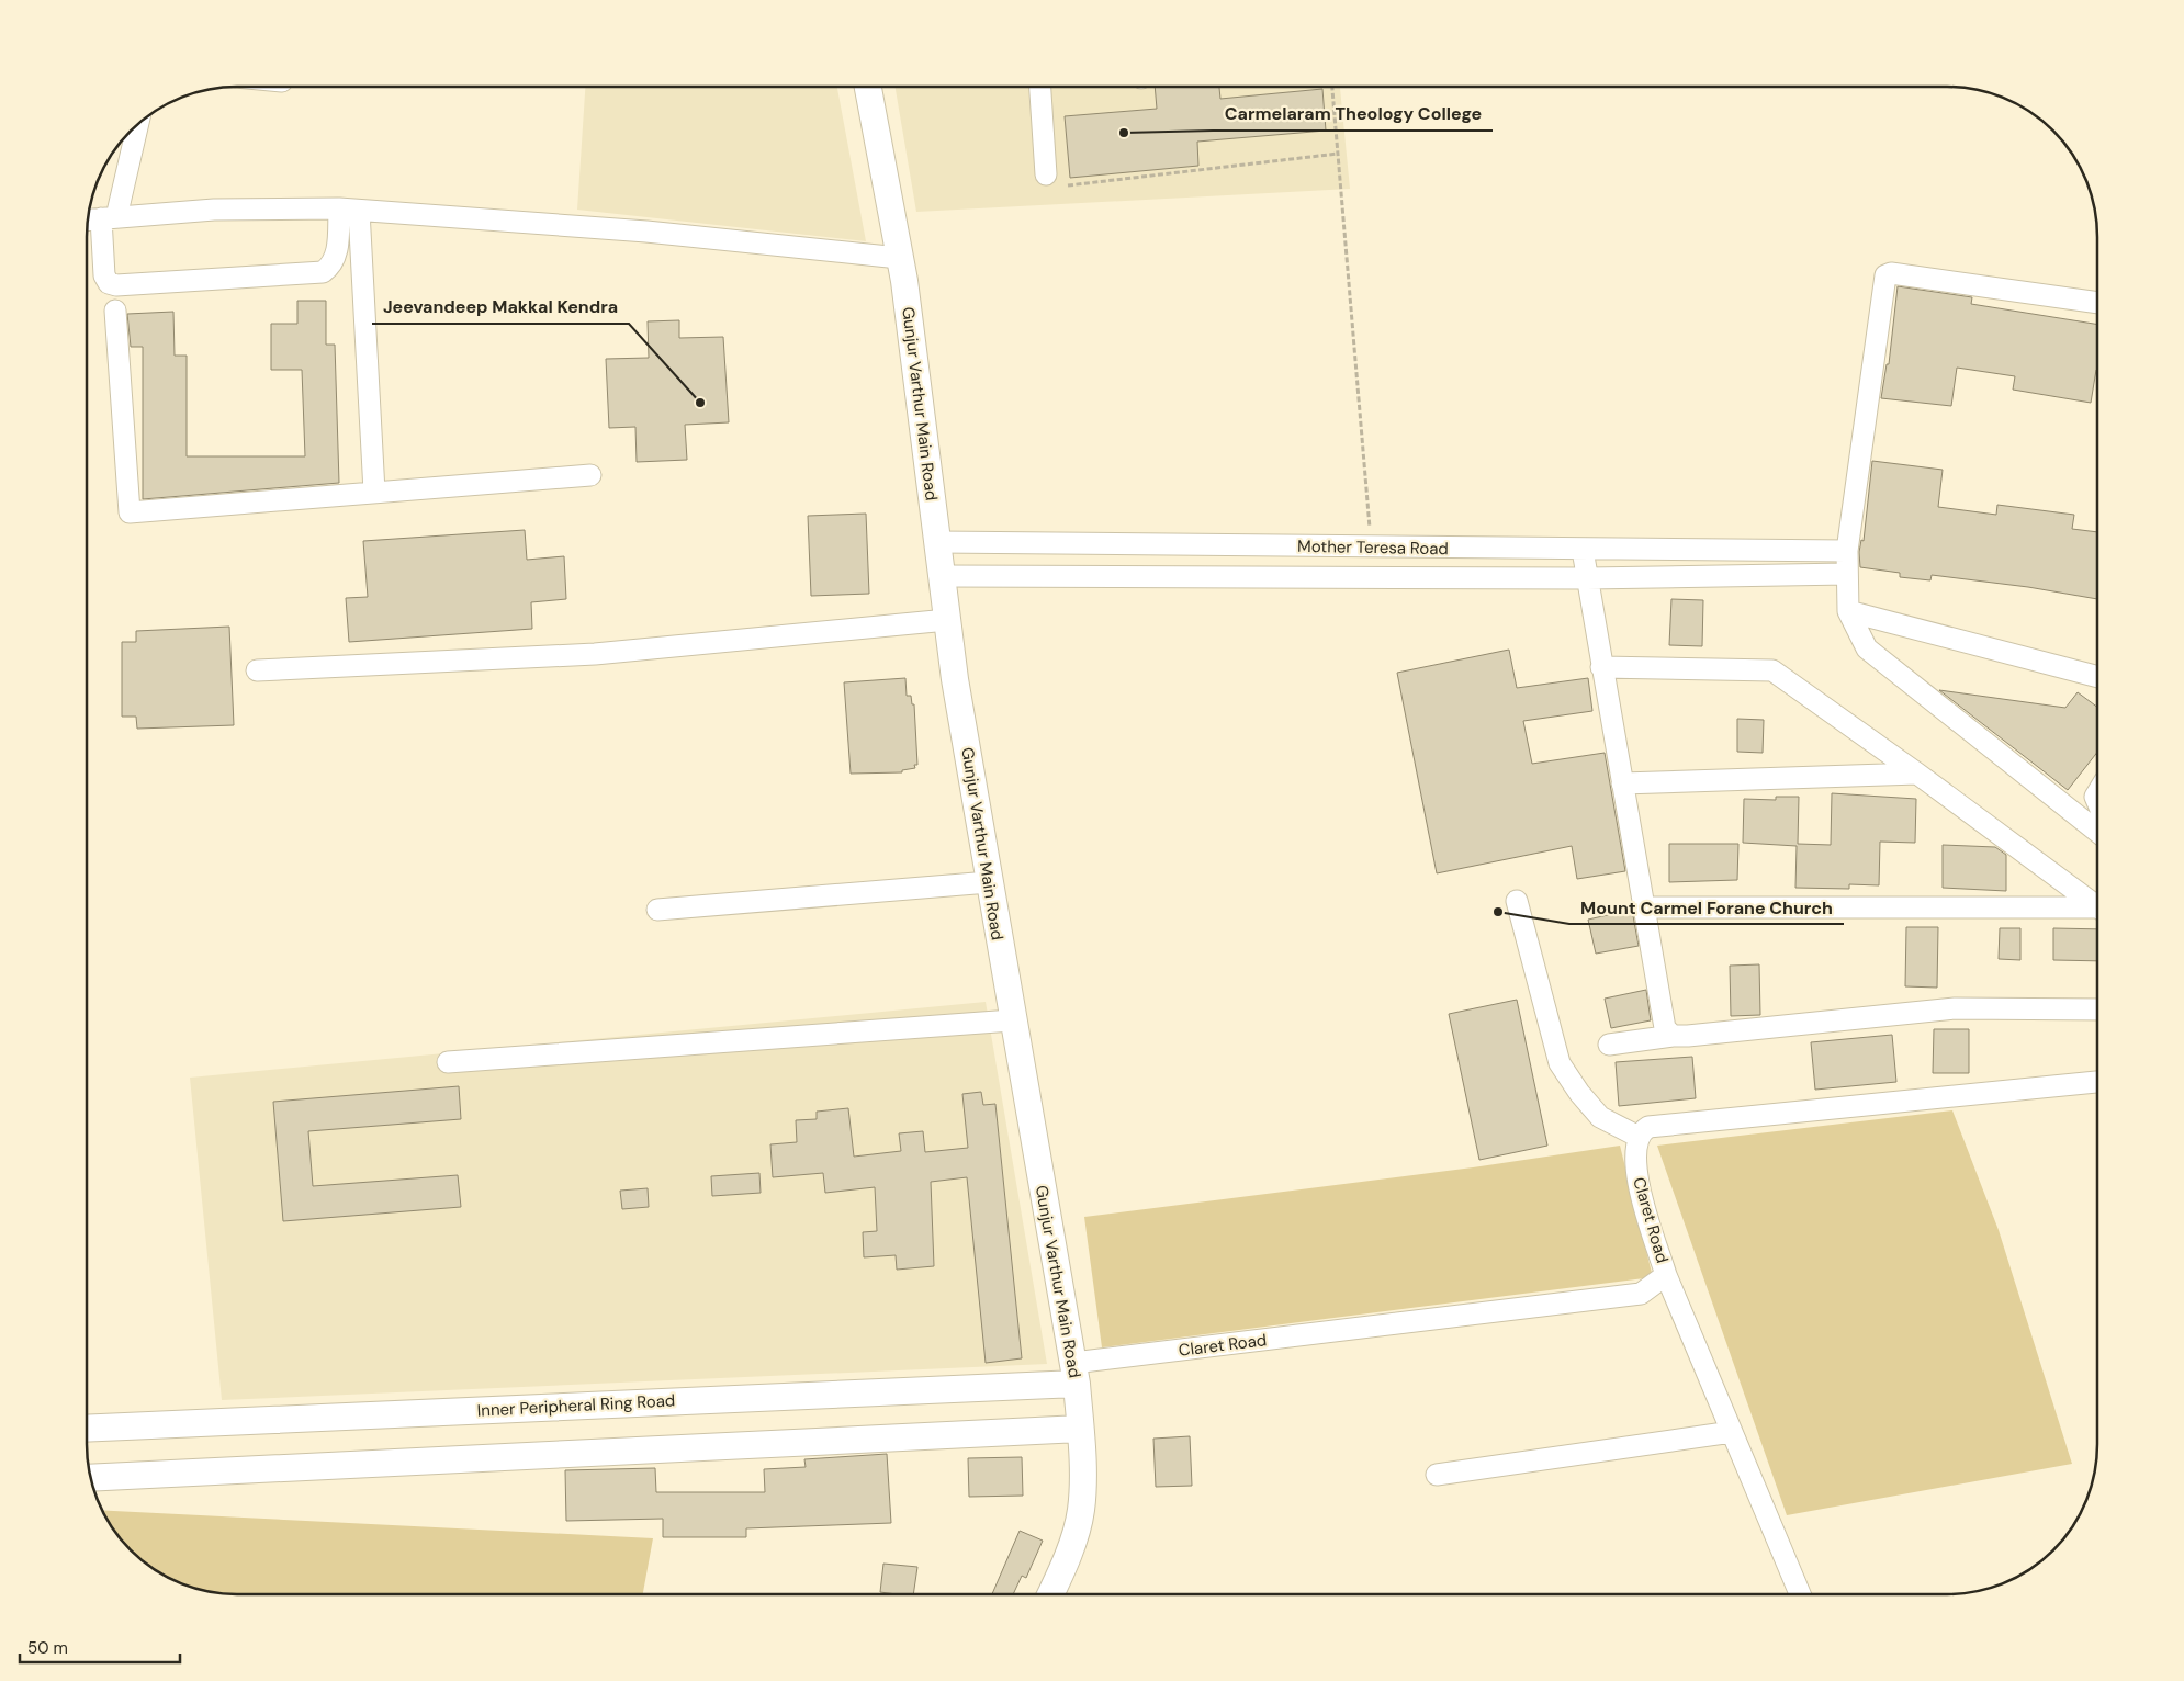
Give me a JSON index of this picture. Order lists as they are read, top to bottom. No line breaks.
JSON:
{"streets":{"main road":["Gunjur Varthur Main Road","Inner Peripheral Ring Road"],"street":["Mother Teresa Road","Claret Road"]},"crossings":[["Gunjur Varthur Main Road","Mother Teresa Road"],["Gunjur Varthur Main Road","Claret Road"],["Gunjur Varthur Main Road","Inner Peripheral Ring Road"],["Claret Road","Inner Peripheral Ring Road"]],"places":["Carmelaram Theology College","Jeevandeep Makkal Kendra","Mount Carmel Forane Church"],"scale_bar":"50 m"}
